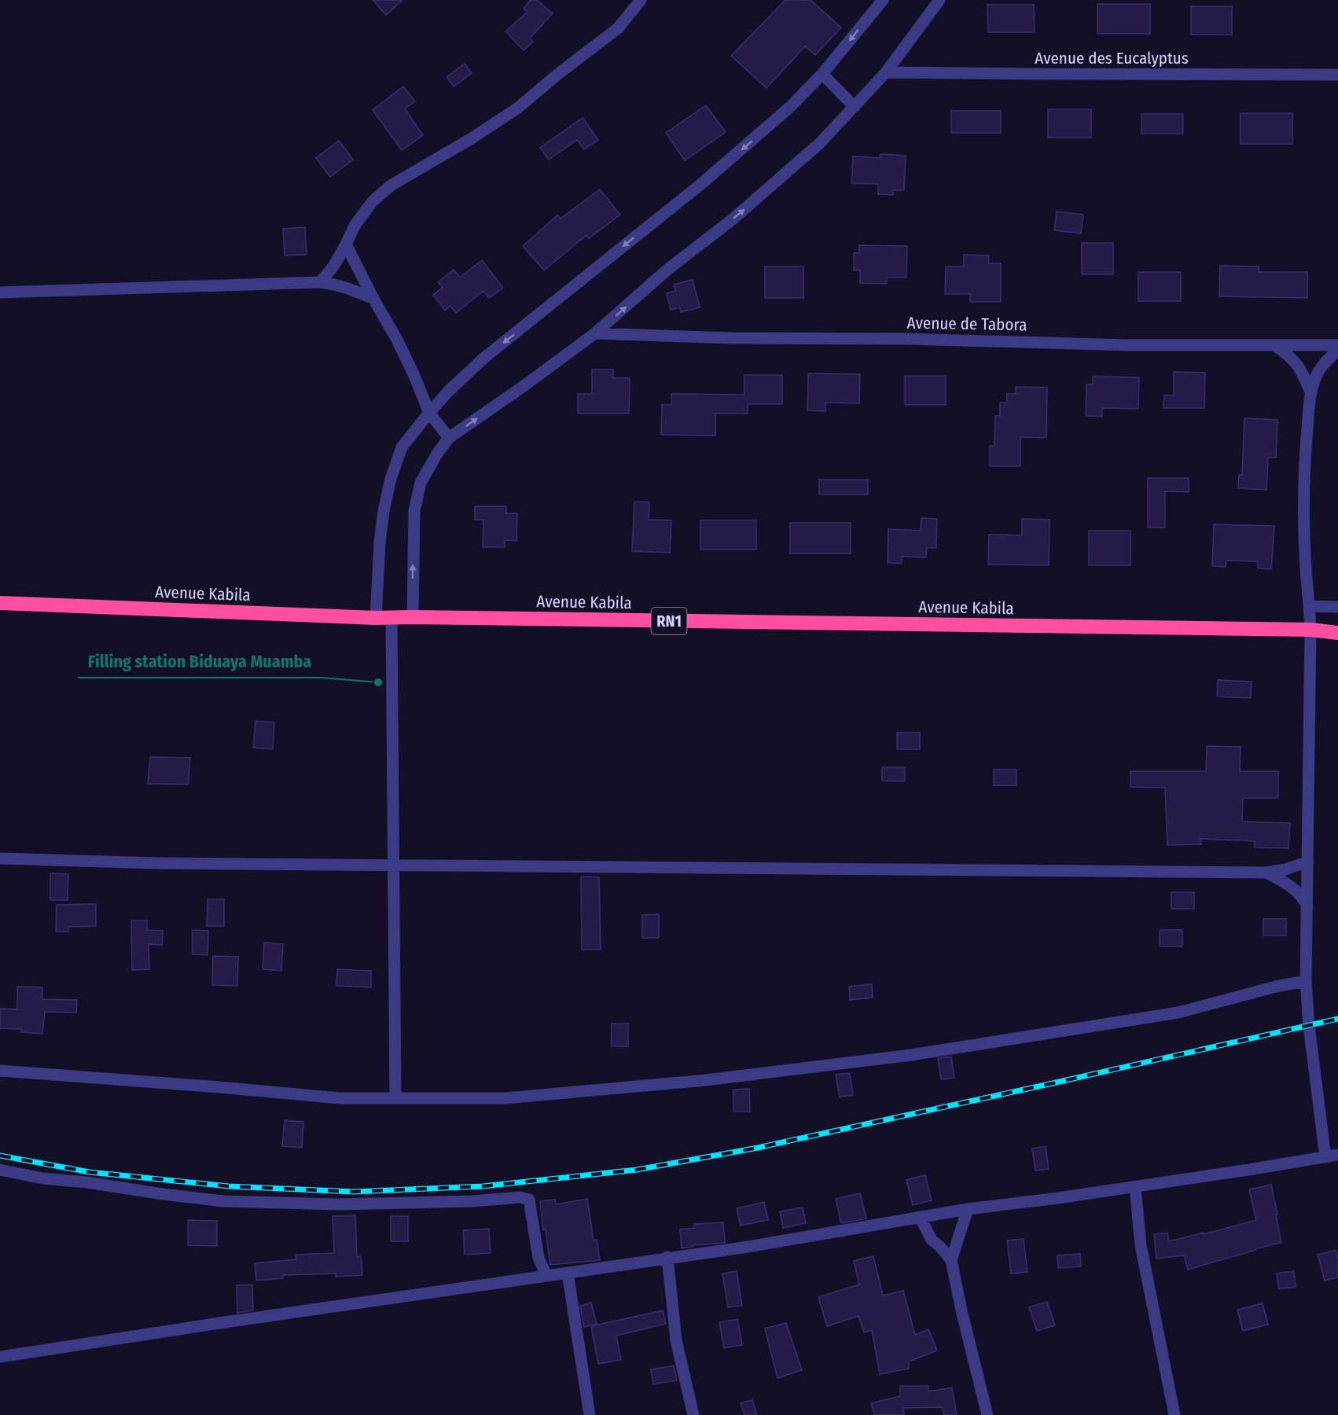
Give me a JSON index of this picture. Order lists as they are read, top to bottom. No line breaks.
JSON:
{"streets":{"highway":["Avenue Kabila","RN1"],"street":["Avenue des Eucalyptus","Avenue de Tabora"]},"places":["Filling station Biduaya Muamba"]}
